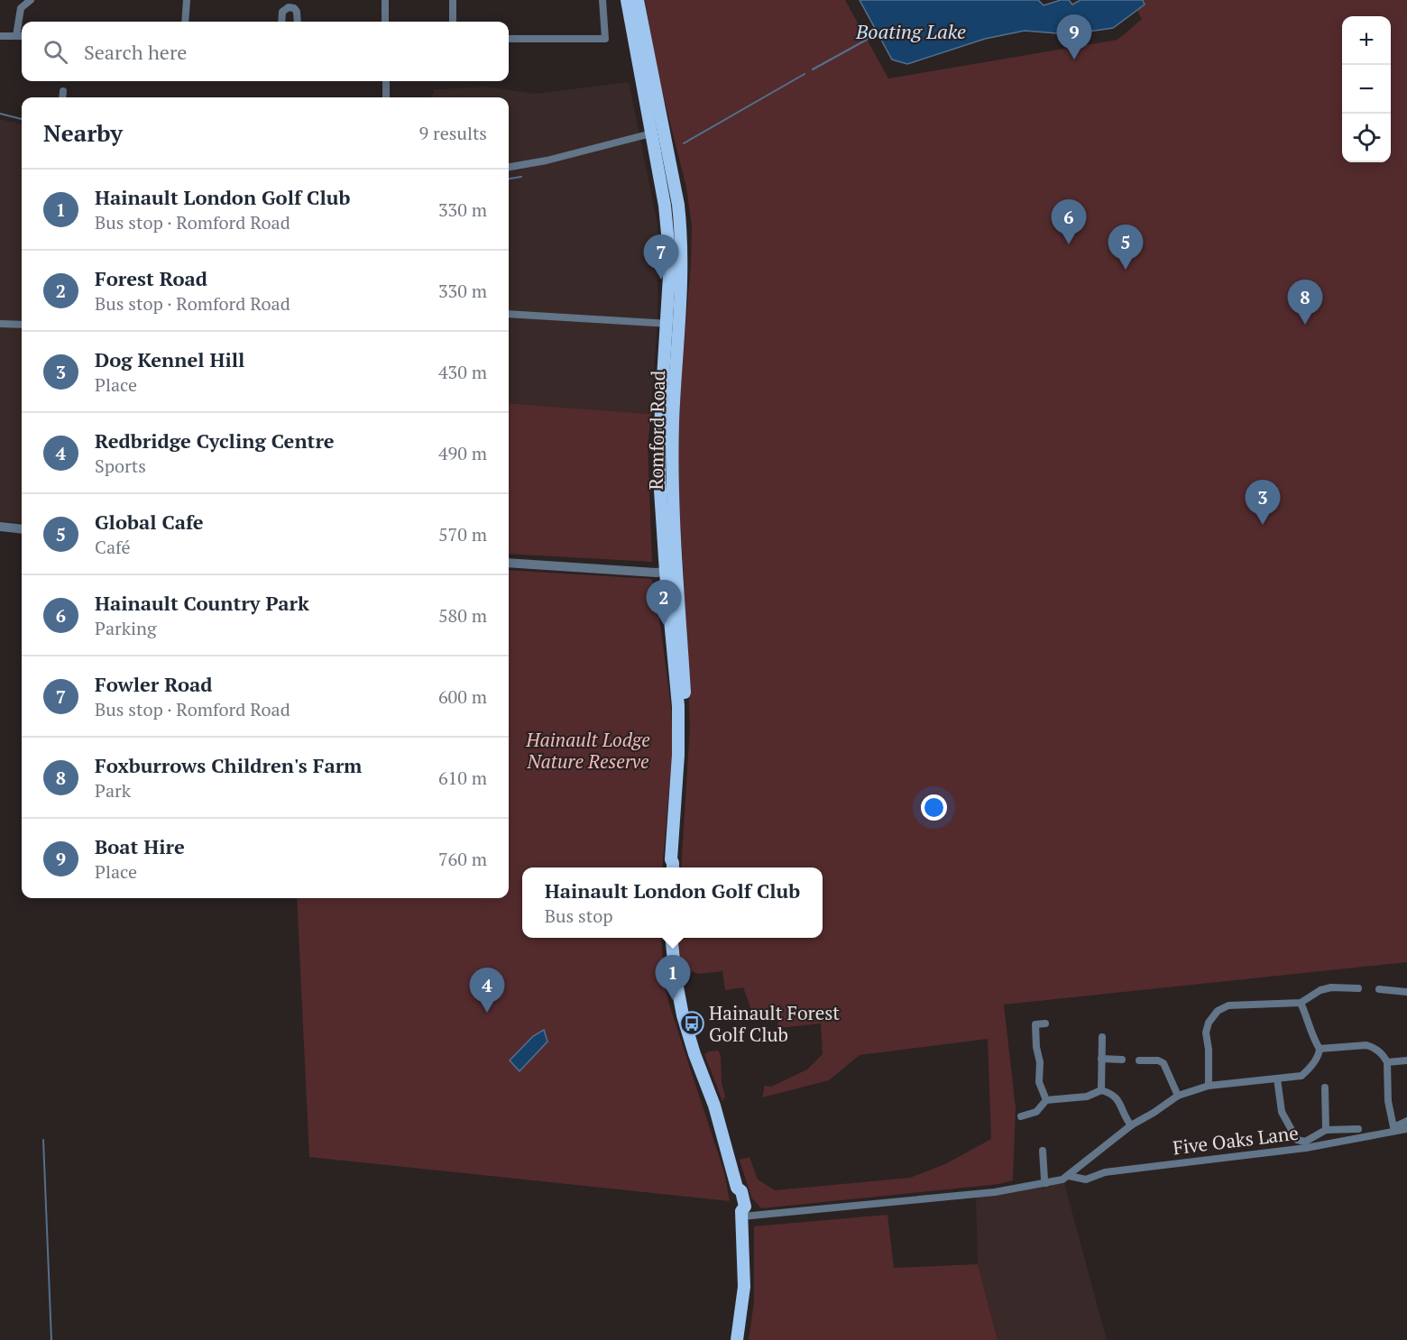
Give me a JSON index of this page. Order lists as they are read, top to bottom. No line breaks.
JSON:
{"streets":{"main road":["Romford Road"],"street":["Five Oaks Lane"]},"water":["Boating Lake"],"parks":["Hainault Lodge Nature Reserve"],"places":{"bus stop":["Hainault Forest Golf Club"]},"page":{"pins":["9","6","5","7","8","3","2","1","4"],"map_buttons":["+","−"],"search":"Search here","heading":["Nearby","9 results"],"list":[{"mark":"1","name":"Hainault London Golf Club","note":"Bus stop · Romford Road","value":"330 m"},{"mark":"2","name":"Forest Road","note":"Bus stop · Romford Road","value":"330 m"},{"mark":"3","name":"Dog Kennel Hill","note":"Place","value":"430 m"},{"mark":"4","name":"Redbridge Cycling Centre","note":"Sports","value":"490 m"},{"mark":"5","name":"Global Cafe","note":"Café","value":"570 m"},{"mark":"6","name":"Hainault Country Park","note":"Parking","value":"580 m"},{"mark":"7","name":"Fowler Road","note":"Bus stop · Romford Road","value":"600 m"},{"mark":"8","name":"Foxburrows Children's Farm","note":"Park","value":"610 m"},{"mark":"9","name":"Boat Hire","note":"Place","value":"760 m"}],"popup":["Hainault London Golf Club","Bus stop"]}}
